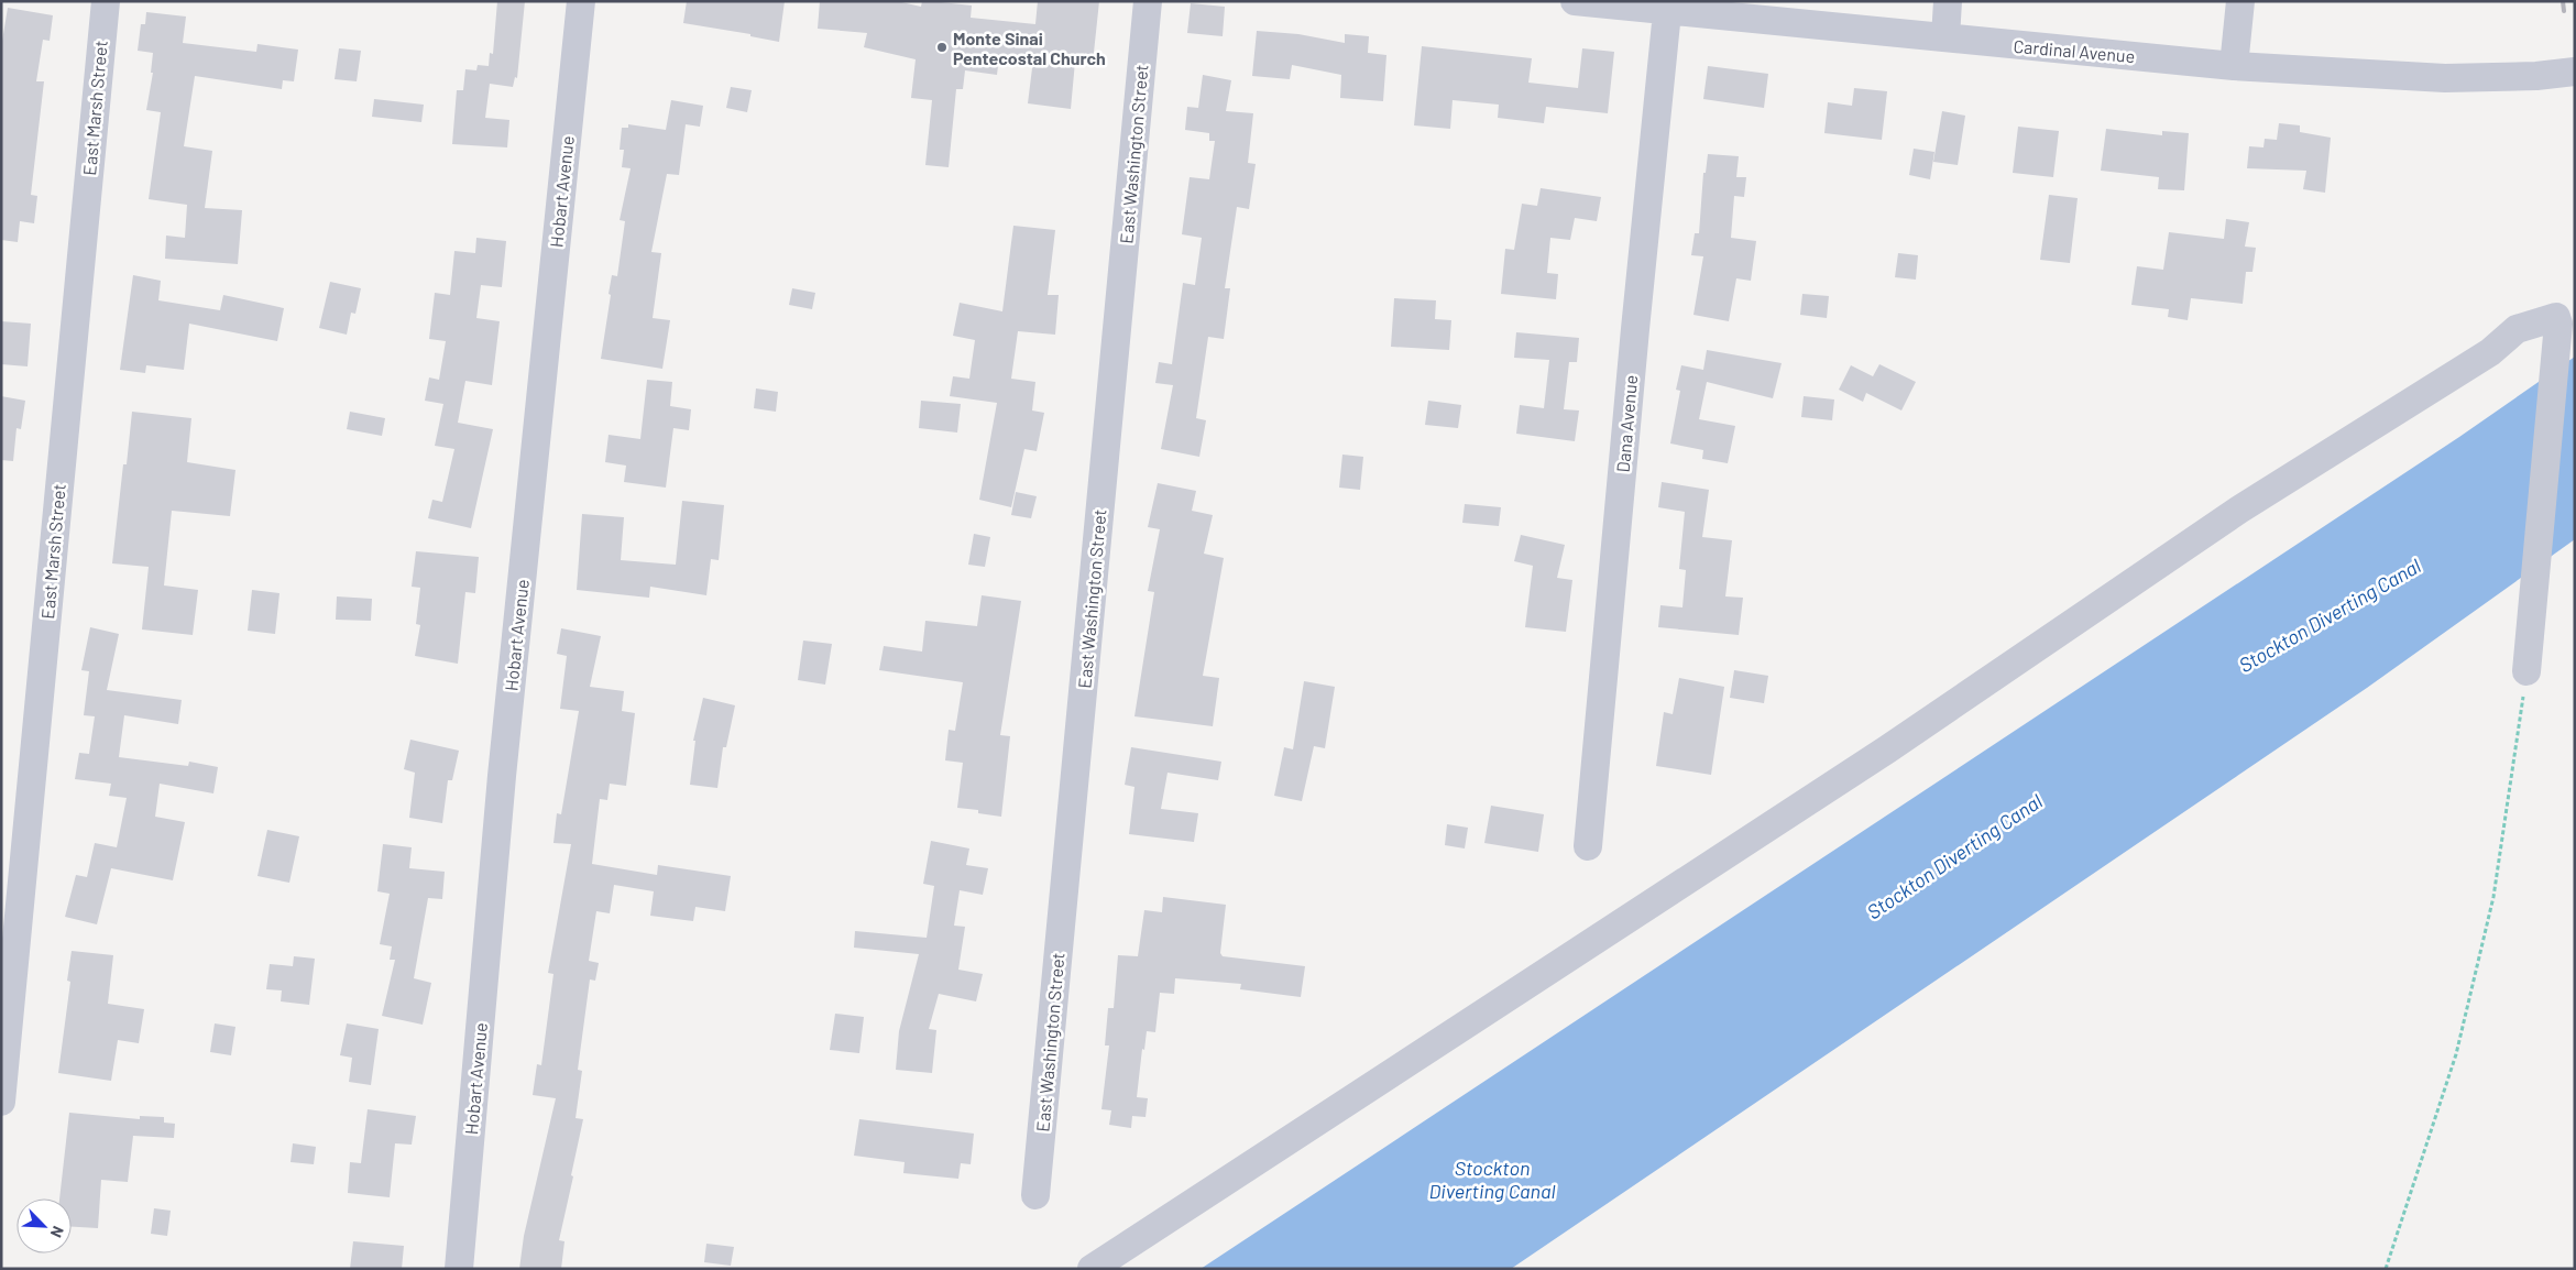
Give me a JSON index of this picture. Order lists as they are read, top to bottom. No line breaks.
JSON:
{"streets":{"street":["Cardinal Avenue","East Marsh Street","East Washington Street","Hobart Avenue","Dana Avenue"]},"crossings":[["Cardinal Avenue","Dana Avenue"]],"water":["Stockton Diverting Canal"],"places":["Monte Sinai Pentecostal Church"],"north":"bottom right"}
